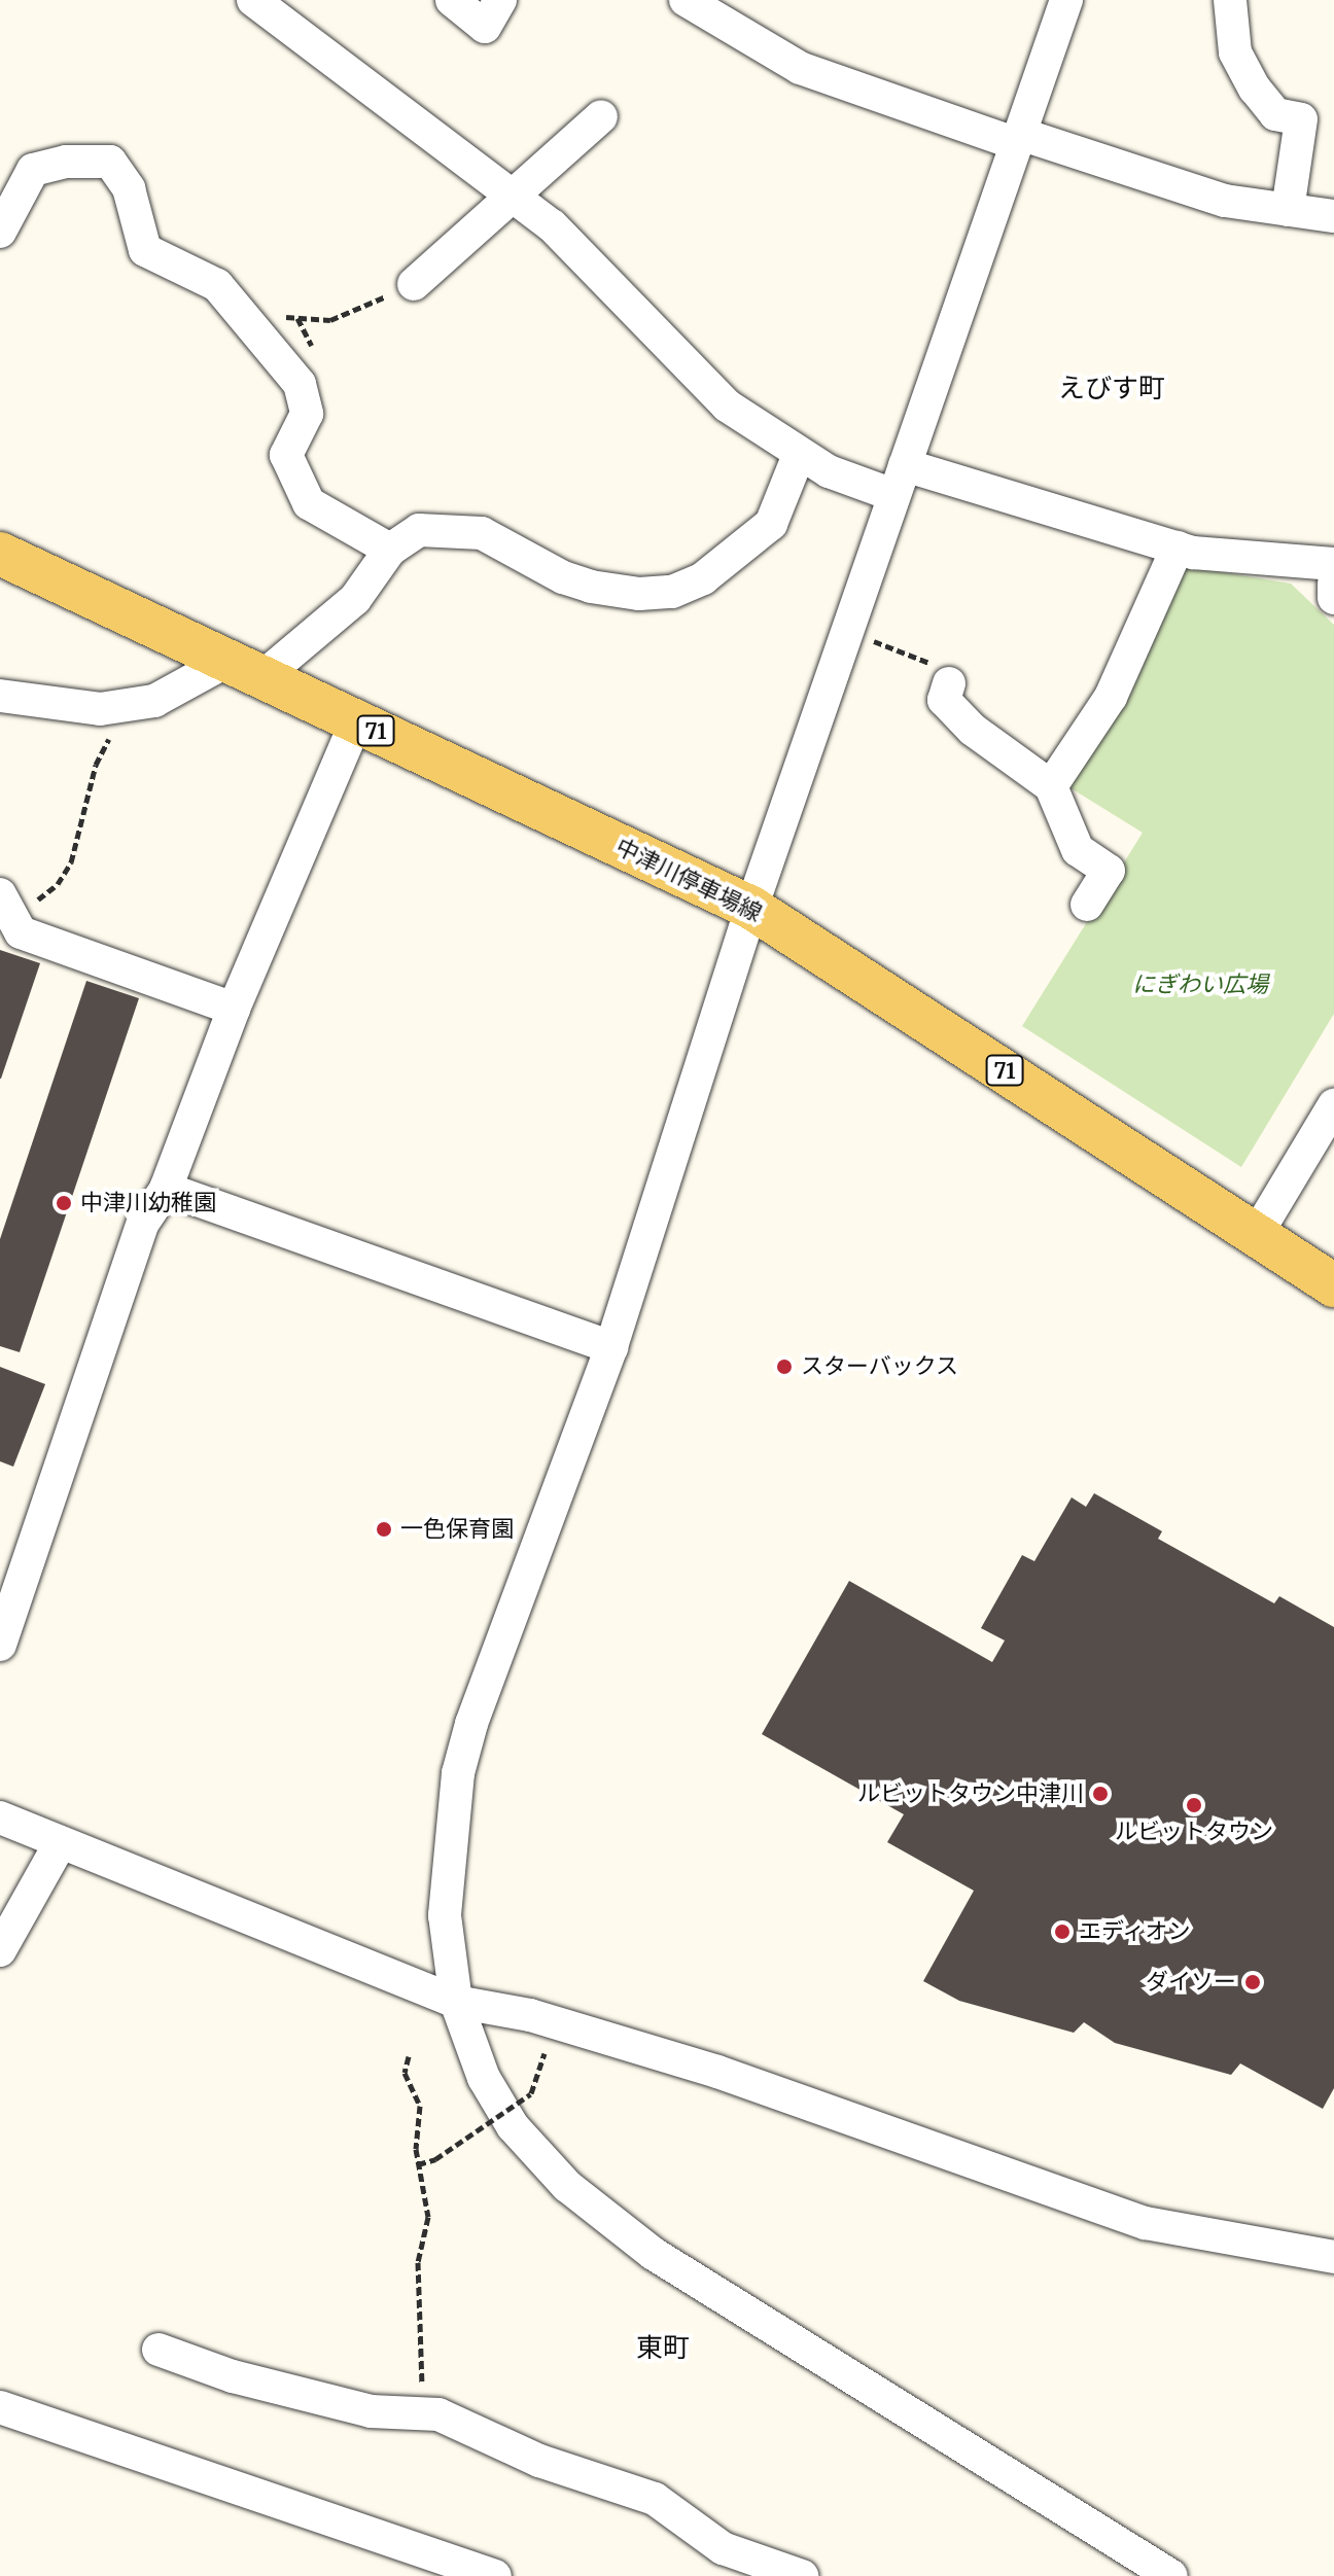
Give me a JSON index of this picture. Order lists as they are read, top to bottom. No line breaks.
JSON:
{"streets":{"main road":["71","中津川停車場線"]},"districts":["えびす町","東町"],"parks":["にぎわい広場"],"places":["中津川幼稚園","スターバックス","一色保育園","ルビットタウン中津川","ルビットタウン","エディオン","ダイソー"]}
